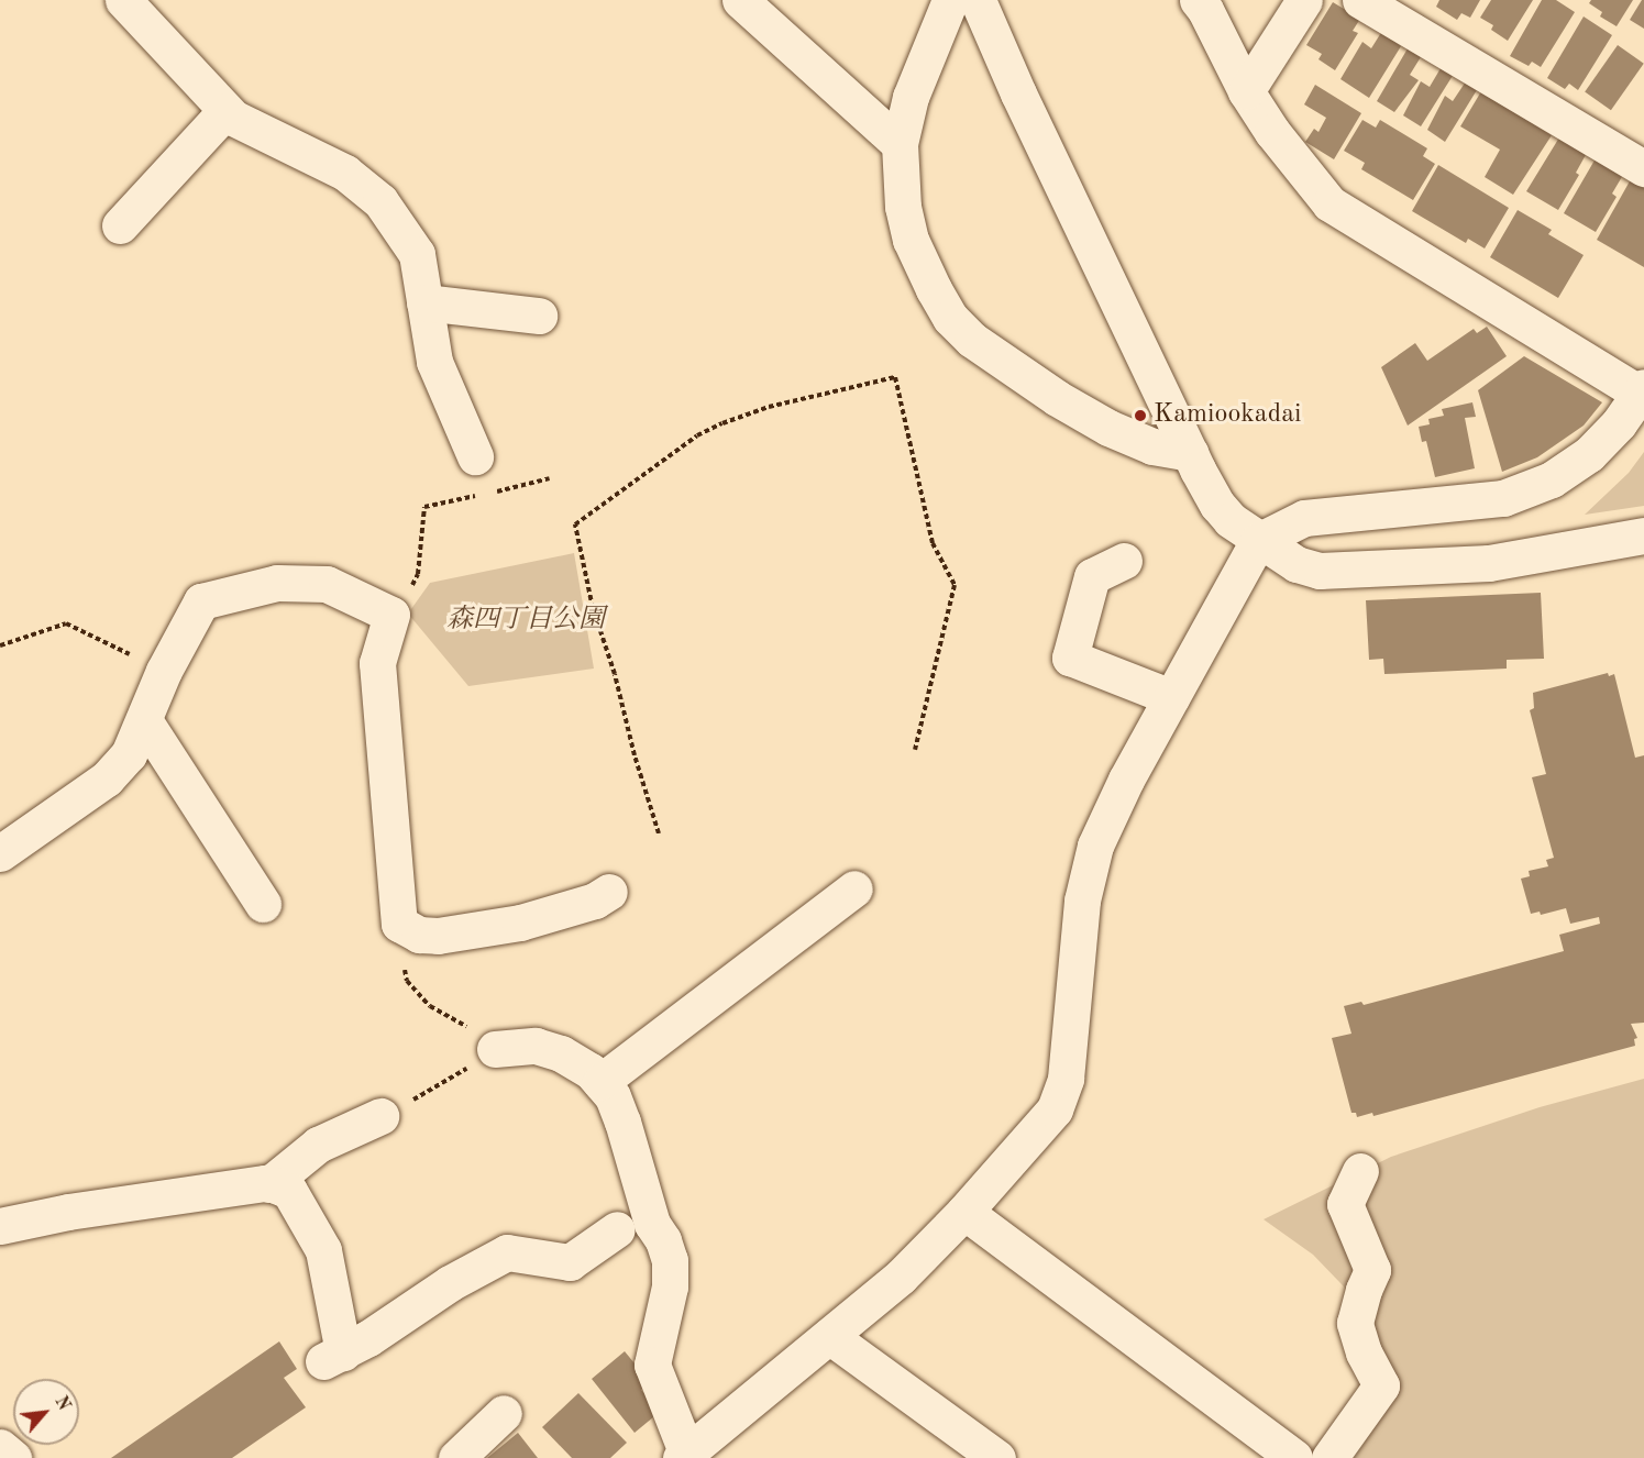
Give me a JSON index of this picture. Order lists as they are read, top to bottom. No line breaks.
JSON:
{"parks":["森四丁目公園"],"places":["Kamiookadai"],"north":"top right"}
